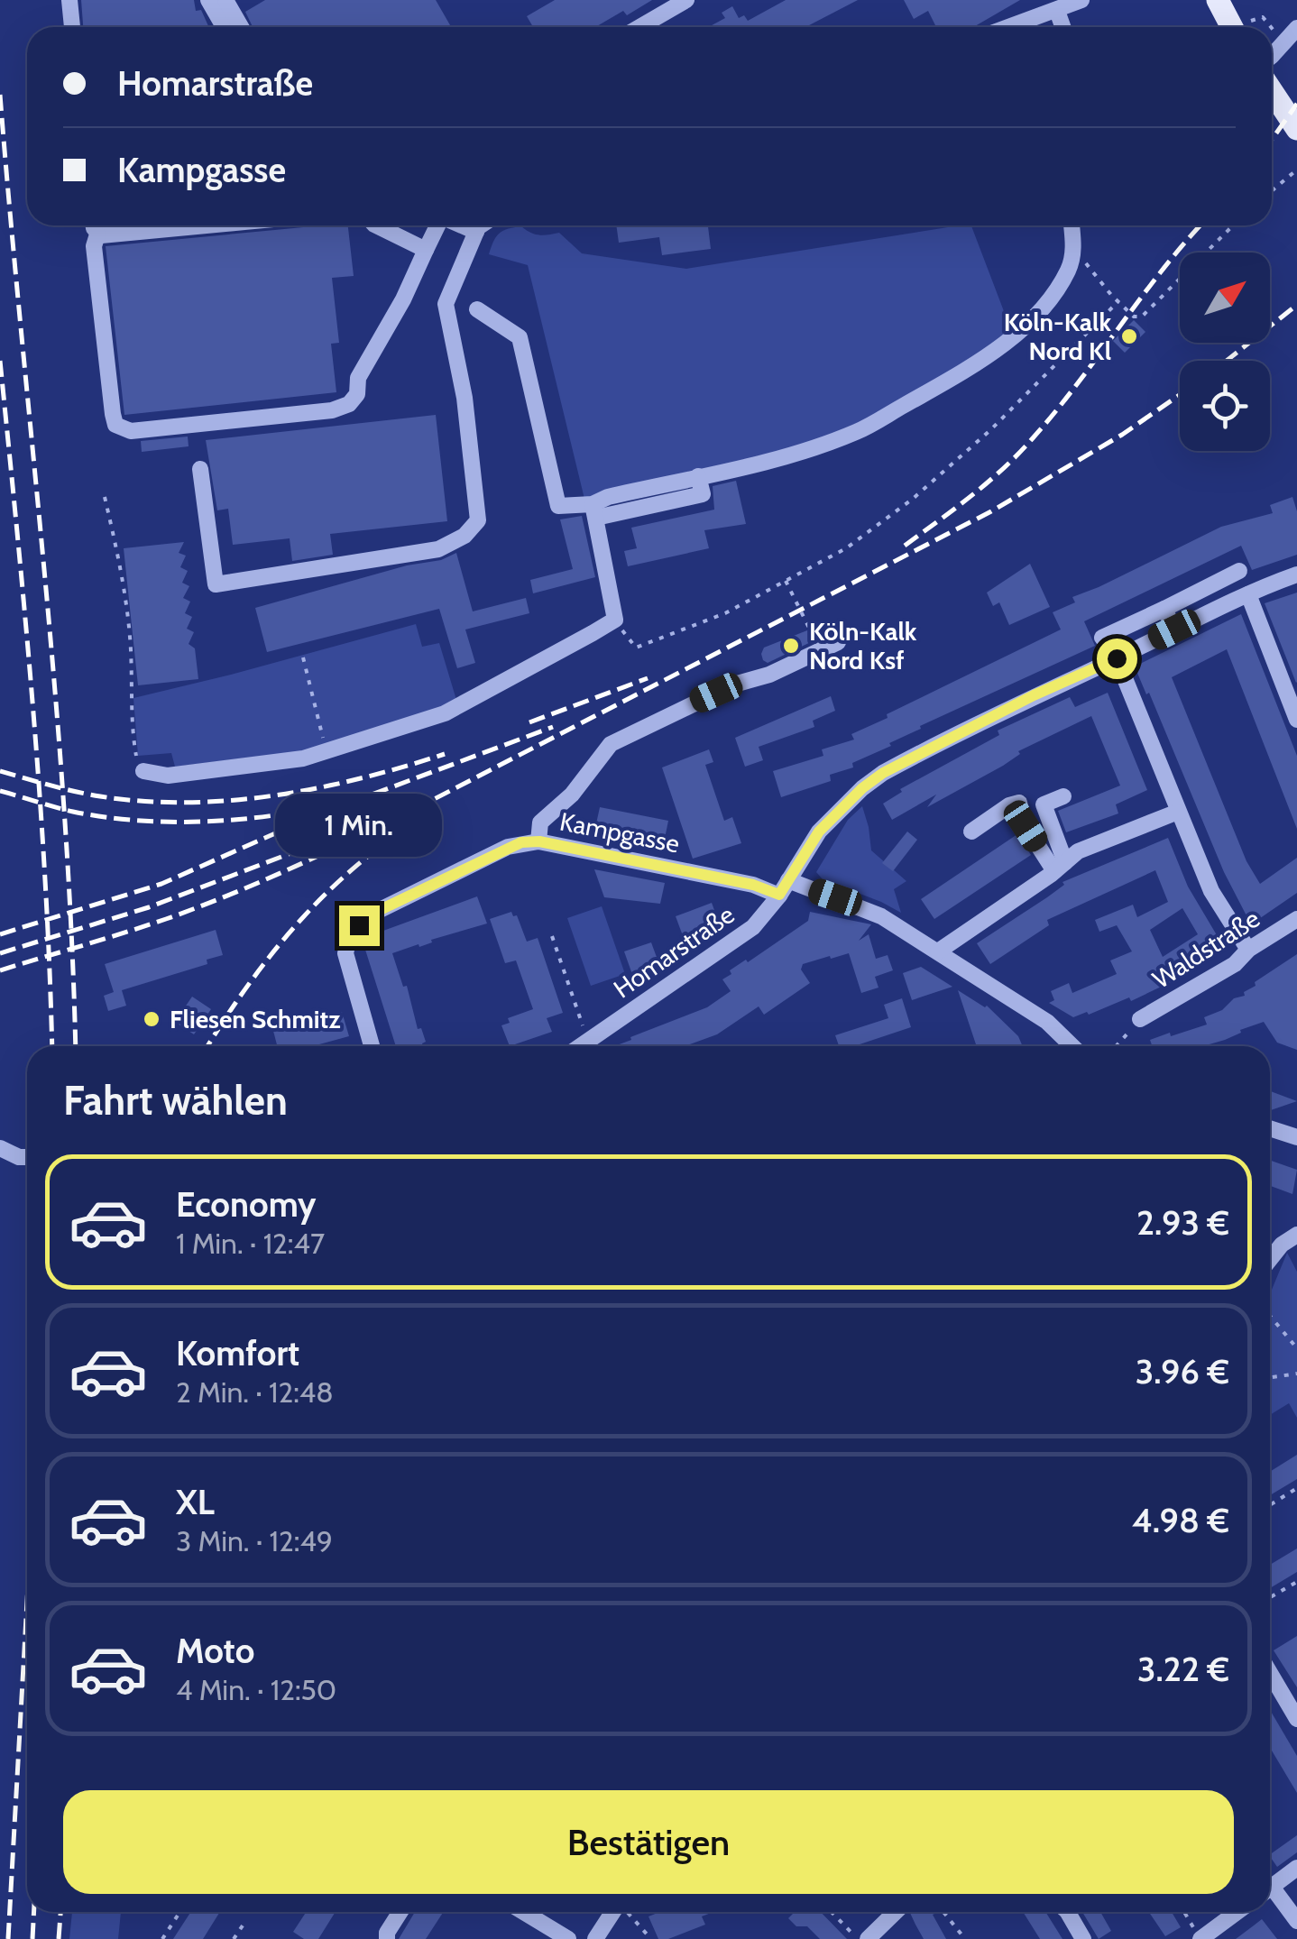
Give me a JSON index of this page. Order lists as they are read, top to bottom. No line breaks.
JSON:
{"streets":{"street":["Kampgasse","Waldstraße","Homarstraße"]},"crossings":[["Kampgasse","Homarstraße"]],"places":["Köln-Kalk Nord Kl","Köln-Kalk Nord Ksf","Fliesen Schmitz"],"north":"top right","page":{"banner":["Homarstraße","Kampgasse"],"bubble":"1 Min.","heading":"Fahrt wählen","list":[{"name":"Economy","note":"1 Min. · 12:47","value":"2.93 €"},{"name":"Komfort","note":"2 Min. · 12:48","value":"3.96 €"},{"name":"XL","note":"3 Min. · 12:49","value":"4.98 €"},{"name":"Moto","note":"4 Min. · 12:50","value":"3.22 €"}],"buttons":"Bestätigen"}}
